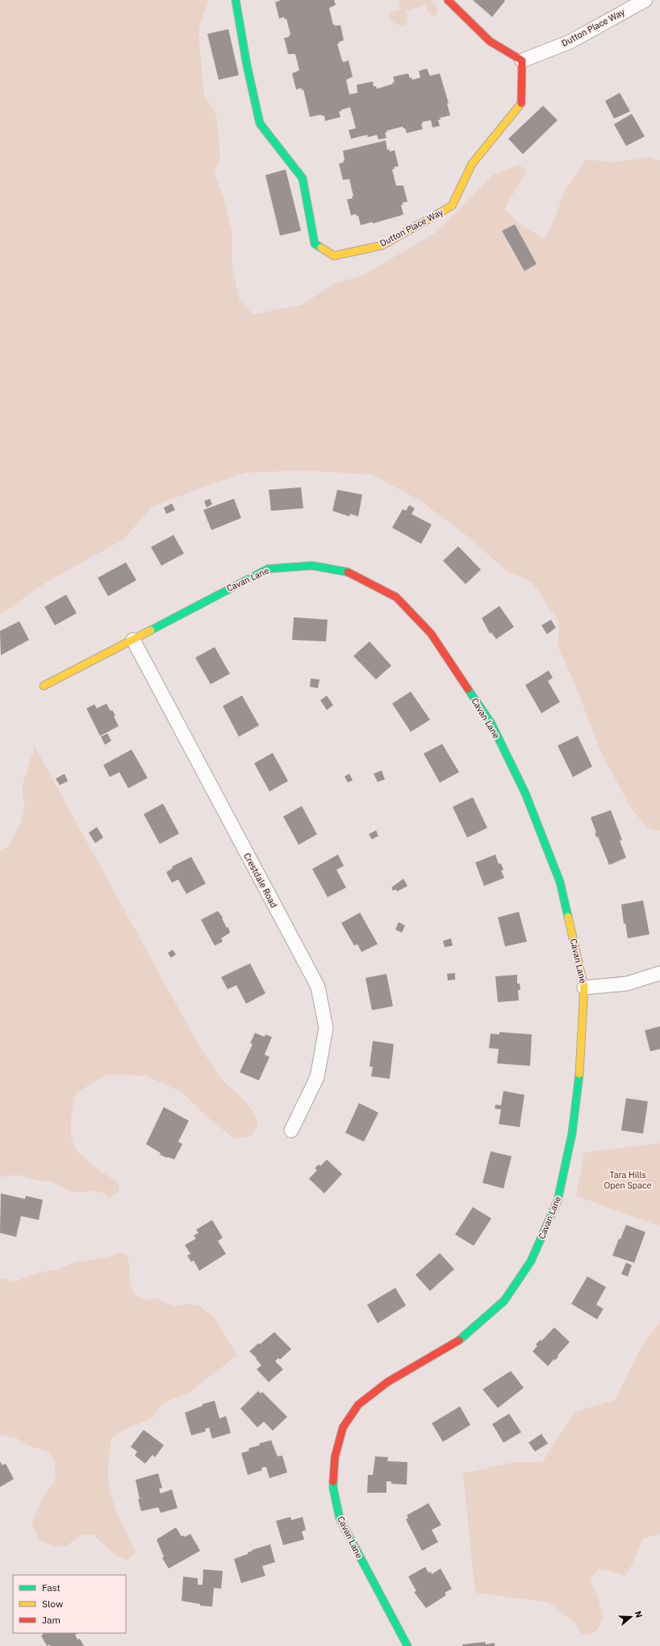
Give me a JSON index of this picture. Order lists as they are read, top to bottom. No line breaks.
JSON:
{"streets":{"street":["Dutton Place Way","Cavan Lane","Crestdale Road"]},"crossings":[["Cavan Lane","Crestdale Road"]],"parks":["Tara Hills Open Space"],"legend":["Fast","Slow","Jam"],"north":"right"}
